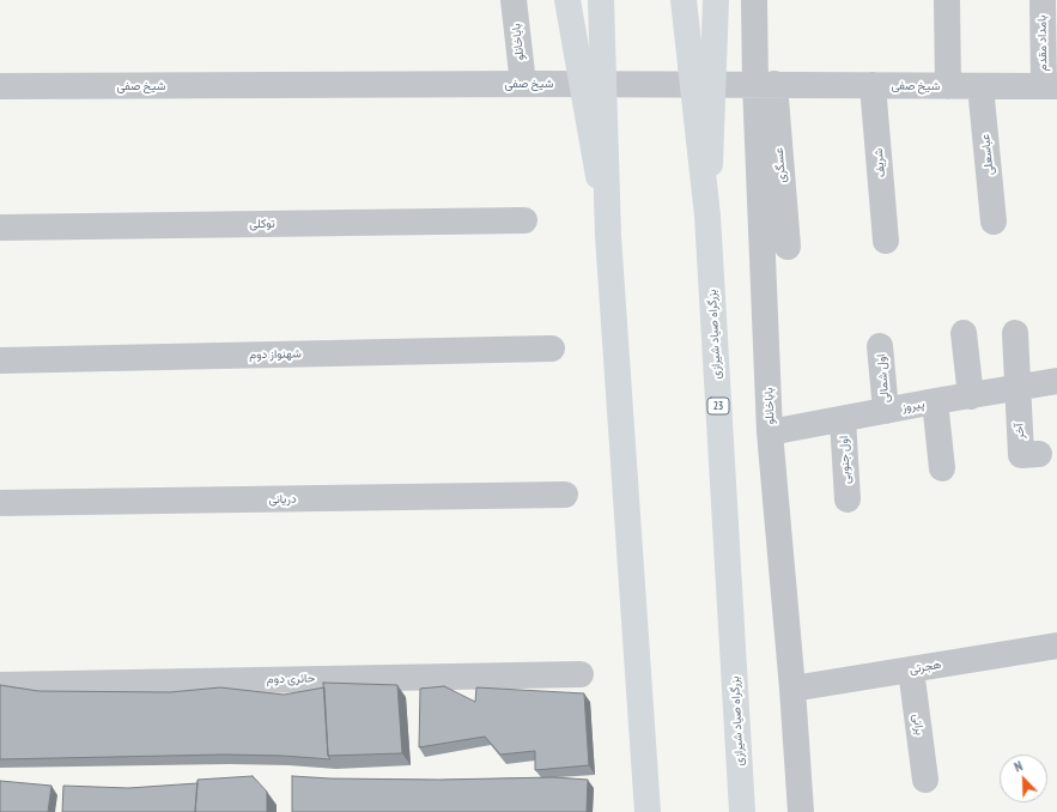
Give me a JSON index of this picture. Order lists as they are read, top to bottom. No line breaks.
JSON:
{"streets":{"main road":["بزرگراه صیاد شیرازی","23"],"street":["باباخانلو","بامداد مقدم","شیخ صفی","عباسعلی","شریف","عسگری","توکلی","شهنواز دوم","اول شمالی","پیروز","آخر","اول جنوبی","دریانی","هجرتی","حائری دوم","براتی"]},"crossings":[["باباخانلو","شیخ صفی"],["باباخانلو","عسگری"],["باباخانلو","پیروز"],["باباخانلو","هجرتی"],["بامداد مقدم","شیخ صفی"],["شیخ صفی","عباسعلی"],["شیخ صفی","شریف"],["شیخ صفی","عسگری"],["اول شمالی","پیروز"],["پیروز","آخر"],["پیروز","اول جنوبی"],["هجرتی","براتی"]],"north":"top left"}
